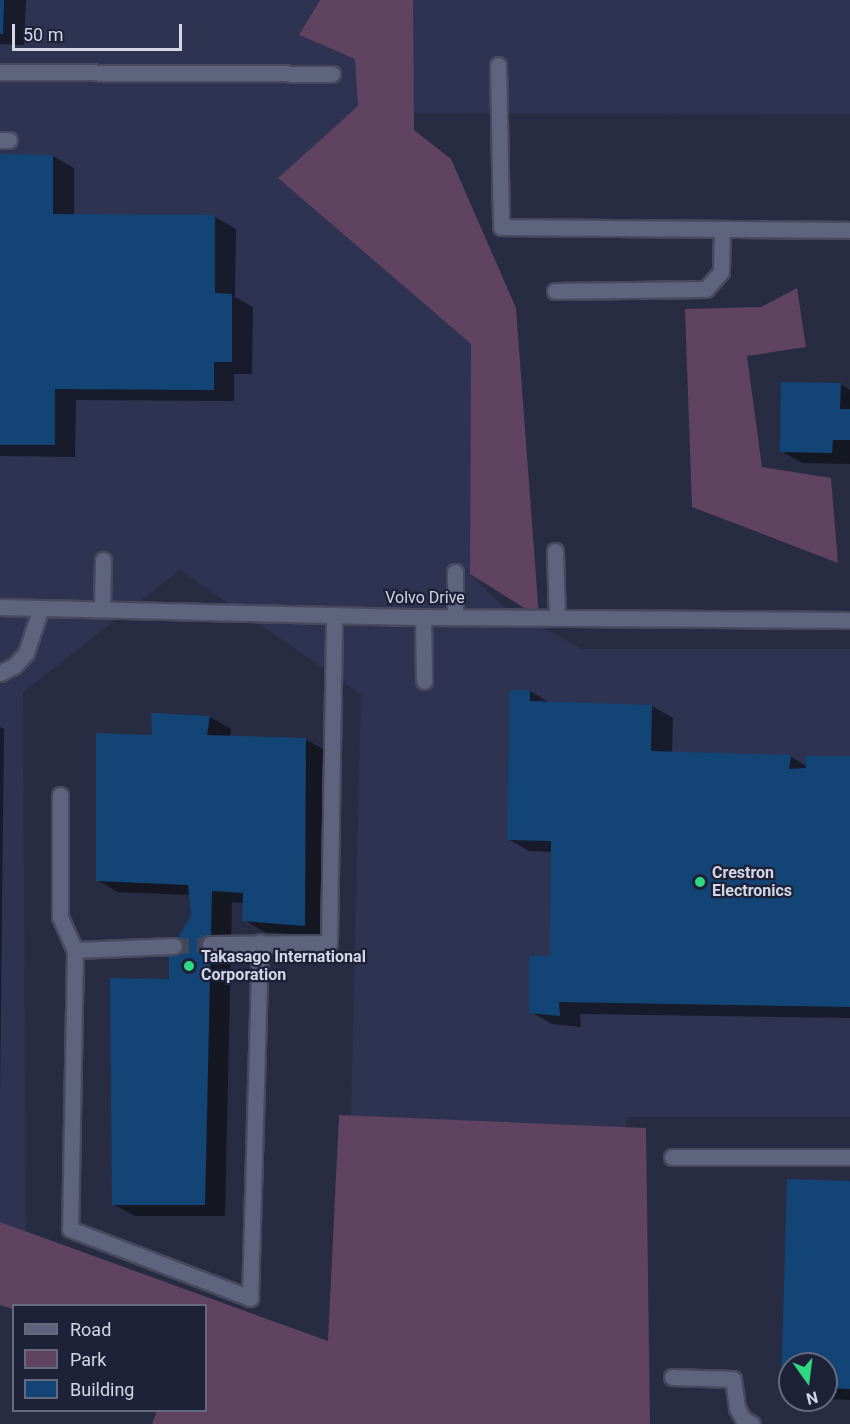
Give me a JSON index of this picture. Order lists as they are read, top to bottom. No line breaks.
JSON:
{"streets":{"street":["Volvo Drive"]},"places":["Crestron Electronics","Takasago International Corporation"],"legend":["Road","Park","Building"],"scale_bar":"50 m","north":"bottom"}
